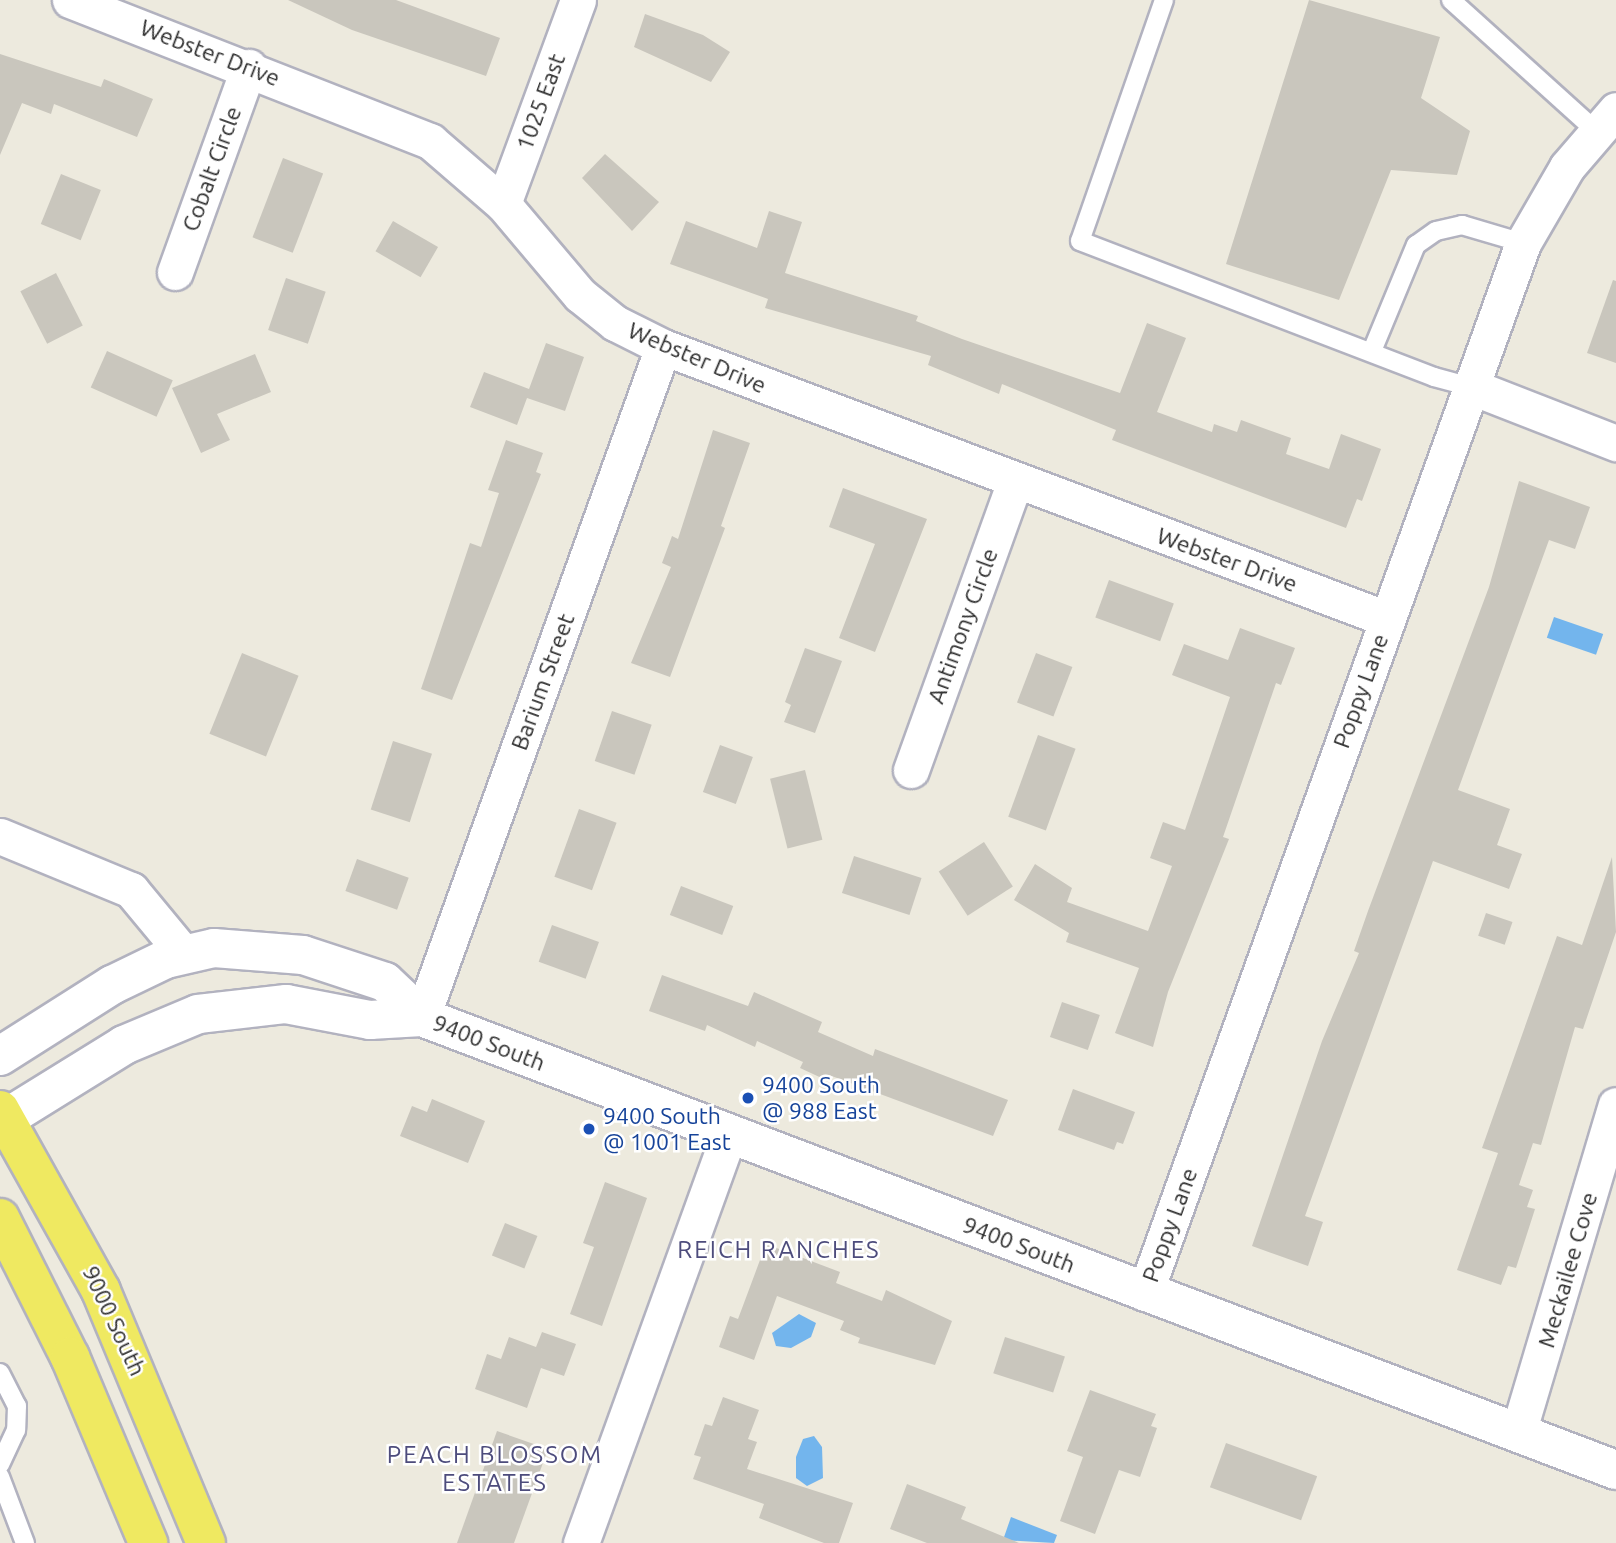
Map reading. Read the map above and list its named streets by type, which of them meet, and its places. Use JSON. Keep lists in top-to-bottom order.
{
  "streets": {
    "main road": ["9400 South", "9000 South"],
    "street": [
      "Webster Drive",
      "1025 East",
      "Cobalt Circle",
      "Antimony Circle",
      "Barium Street",
      "Poppy Lane",
      "Meckailee Cove"
    ]
  },
  "crossings": [
    ["Webster Drive", "1025 East"],
    ["Webster Drive", "Cobalt Circle"],
    ["Webster Drive", "Antimony Circle"],
    ["Webster Drive", "Barium Street"],
    ["Webster Drive", "Poppy Lane"],
    ["Barium Street", "9400 South"],
    ["Poppy Lane", "9400 South"],
    ["9400 South", "Meckailee Cove"],
    ["9400 South", "9000 South"]
  ],
  "districts": ["REICH RANCHES", "PEACH BLOSSOM ESTATES"],
  "places": ["9400 South @ 988 East", "9400 South @ 1001 East"]
}
